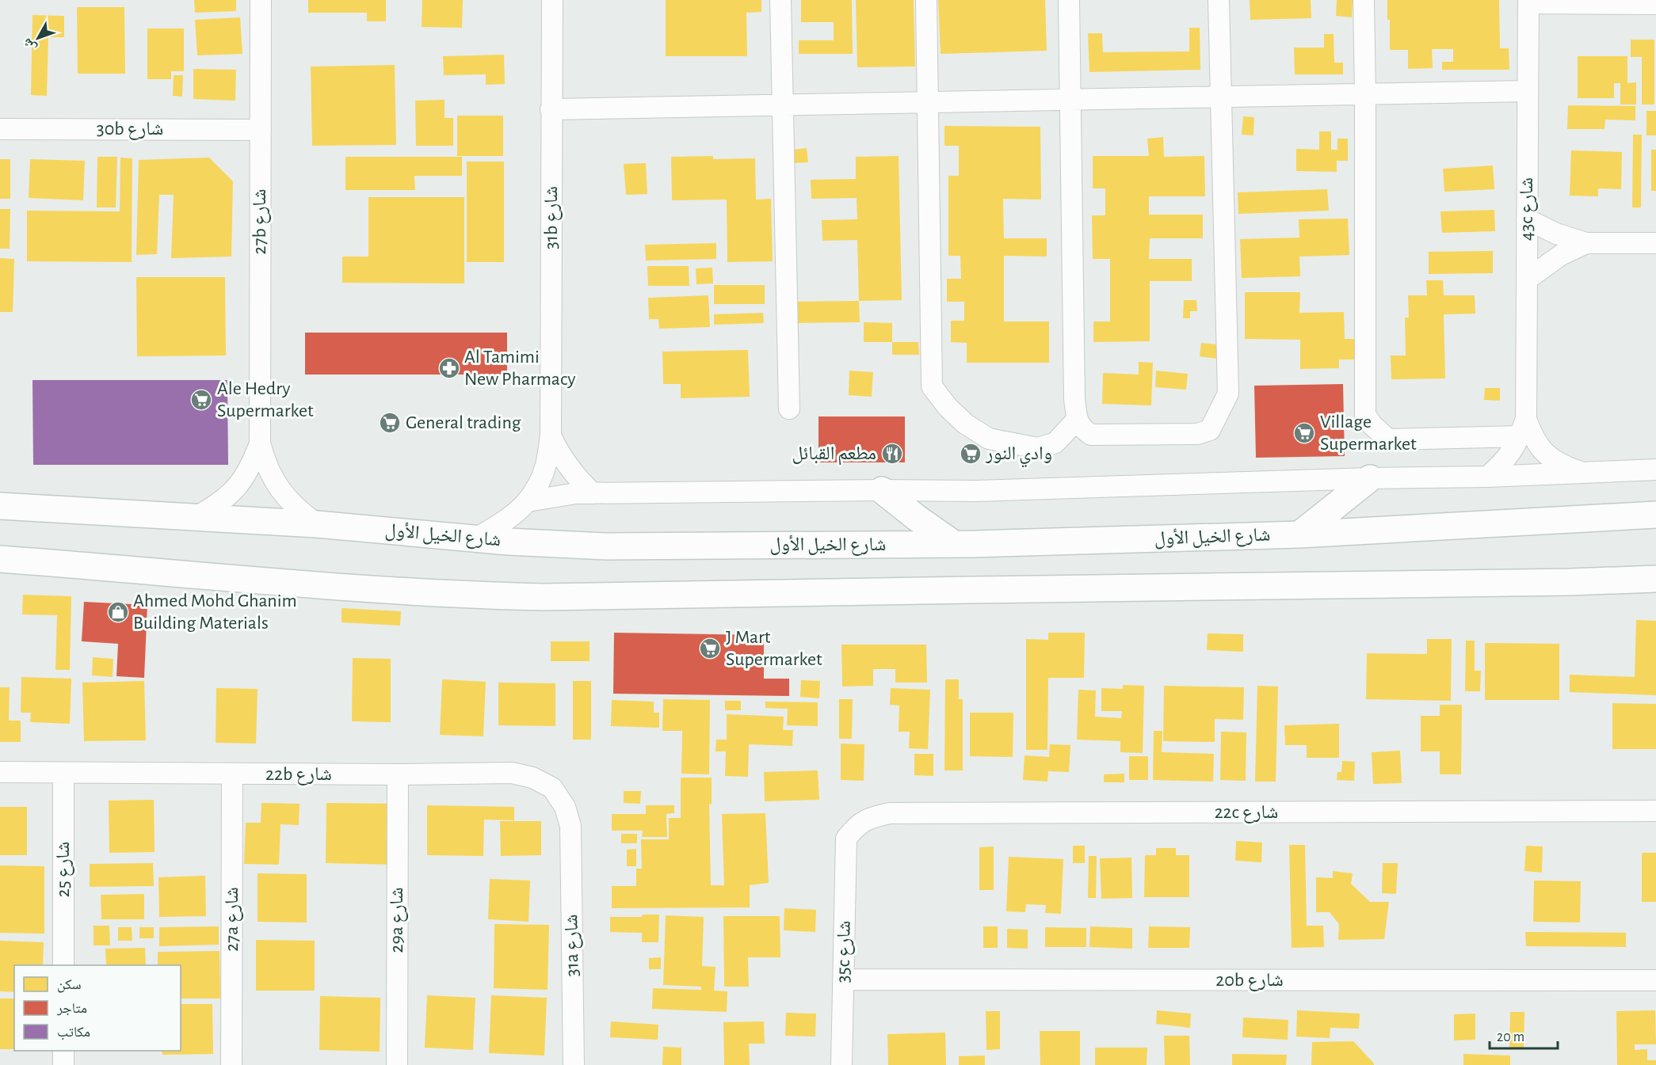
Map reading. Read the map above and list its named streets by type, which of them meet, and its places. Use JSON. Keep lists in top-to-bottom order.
{
  "streets": {
    "main road": ["شارع الخيل الأول"],
    "street": [
      "30b شارع",
      "43c شارع",
      "31b شارع",
      "27b شارع",
      "22b شارع",
      "22c شارع",
      "شارع 25",
      "27a شارع",
      "29a شارع",
      "31a شارع",
      "35c شارع",
      "20b شارع"
    ]
  },
  "crossings": [
    ["30b شارع", "27b شارع"],
    ["31b شارع", "شارع الخيل الأول"],
    ["27b شارع", "شارع الخيل الأول"],
    ["22b شارع", "شارع 25"],
    ["22b شارع", "27a شارع"],
    ["22b شارع", "29a شارع"],
    ["22b شارع", "31a شارع"],
    ["22c شارع", "35c شارع"],
    ["35c شارع", "20b شارع"]
  ],
  "places": {
    "pharmacy": ["Al Tamimi New Pharmacy"],
    "supermarket": [
      "Ale Hedry Supermarket",
      "General trading",
      "Village Supermarket",
      "وادي النور",
      "J Mart Supermarket"
    ],
    "restaurant": ["مطعم القبائل"],
    "shop": ["Ahmed Mohd Ghanim Building Materials"]
  },
  "legend": ["سكن", "متاجر", "مكاتب"],
  "scale_bar": "20 m",
  "north": "bottom left"
}
